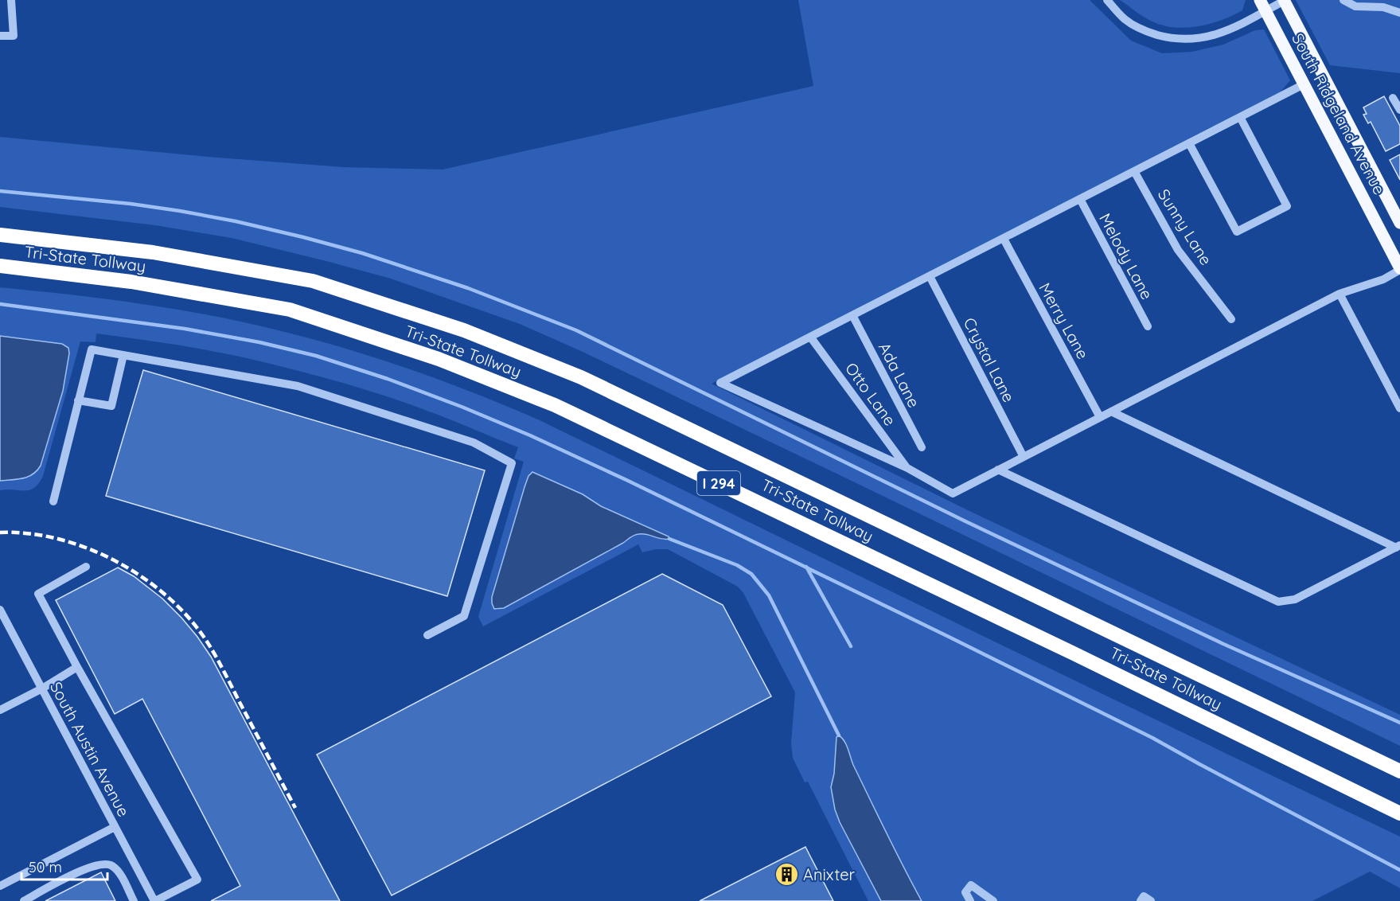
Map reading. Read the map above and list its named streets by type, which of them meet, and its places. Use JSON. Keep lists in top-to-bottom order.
{
  "streets": {
    "highway": ["Tri-State Tollway", "I 294"],
    "main road": ["South Ridgeland Avenue"],
    "street": [
      "Sunny Lane",
      "Melody Lane",
      "Merry Lane",
      "Crystal Lane",
      "Ada Lane",
      "Otto Lane",
      "South Austin Avenue"
    ]
  },
  "places": {
    "building": ["Anixter"]
  },
  "scale_bar": "50 m"
}
